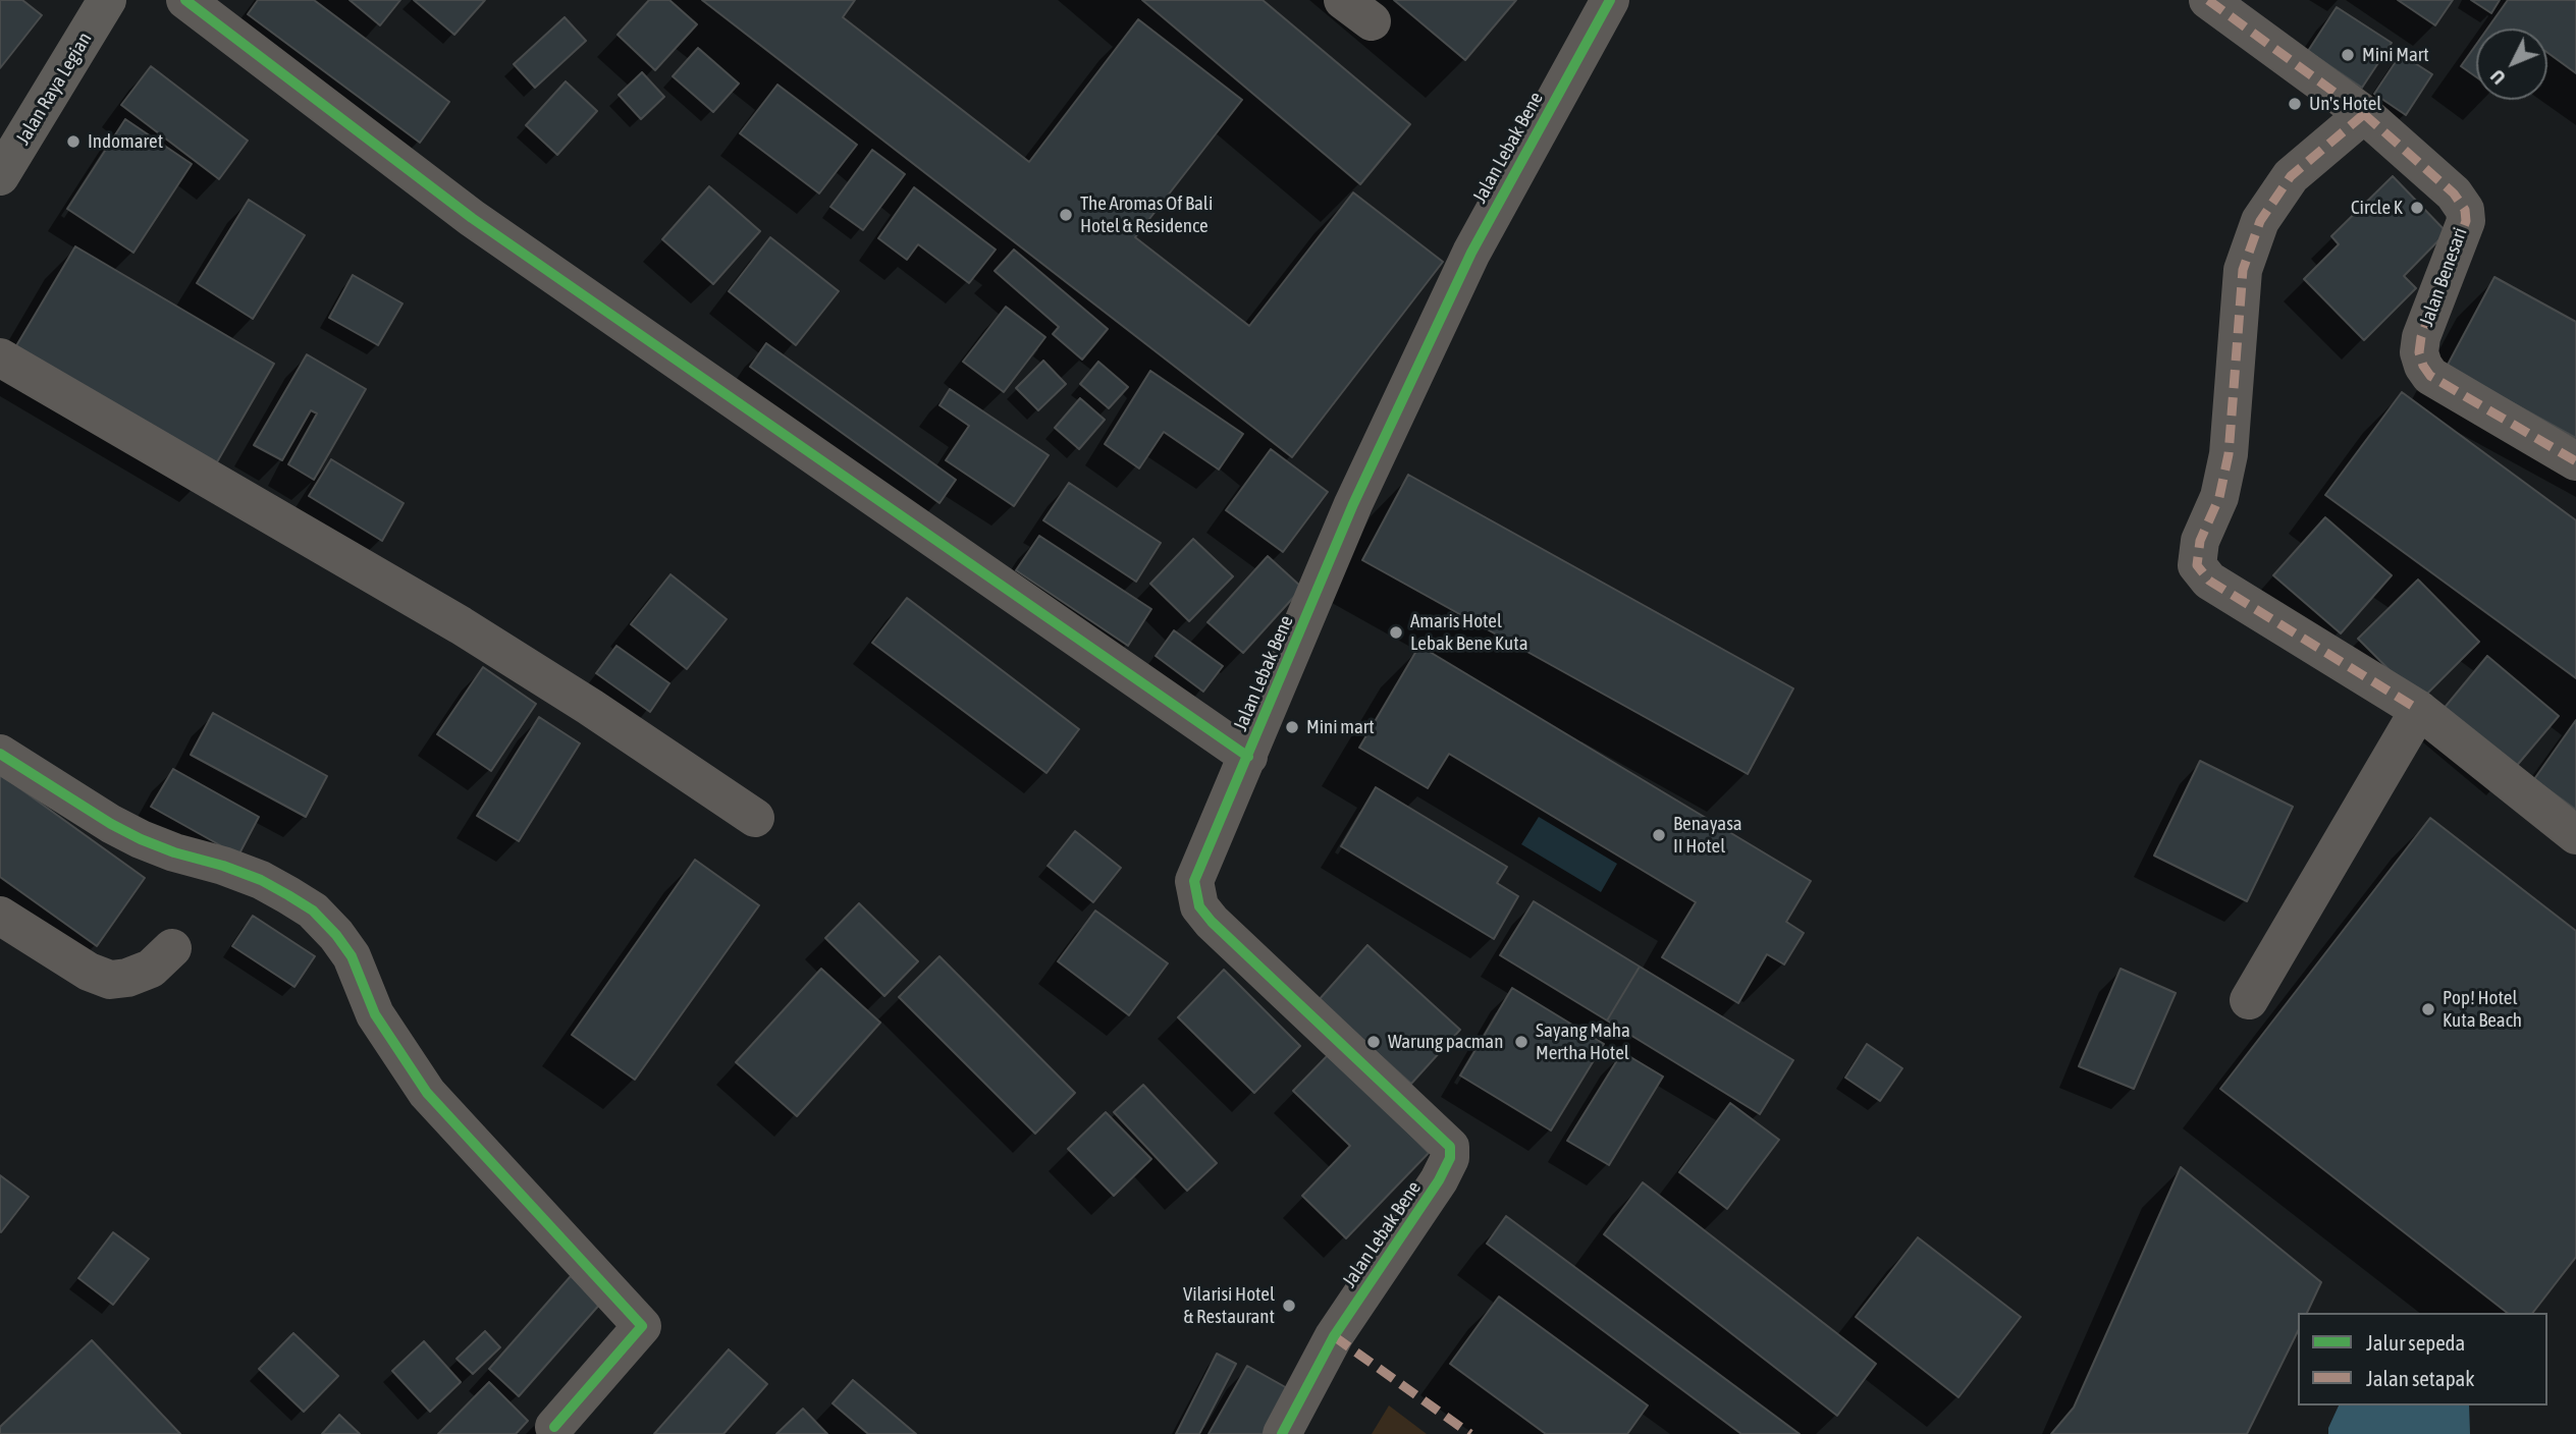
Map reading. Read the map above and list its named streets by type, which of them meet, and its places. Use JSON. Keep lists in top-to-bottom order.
{
  "streets": {
    "main road": ["Jalan Raya Legian"],
    "street": ["Jalan Lebak Bene", "Jalan Benesari"]
  },
  "places": [
    "Mini Mart",
    "Un's Hotel",
    "Indomaret",
    "Circle K",
    "The Aromas Of Bali Hotel & Residence",
    "Amaris Hotel Lebak Bene Kuta",
    "Mini mart",
    "Benayasa II Hotel",
    "Pop! Hotel Kuta Beach",
    "Warung pacman",
    "Sayang Maha Mertha Hotel",
    "Vilarisi Hotel & Restaurant"
  ],
  "legend": ["Jalur sepeda", "Jalan setapak"],
  "north": "bottom left"
}
